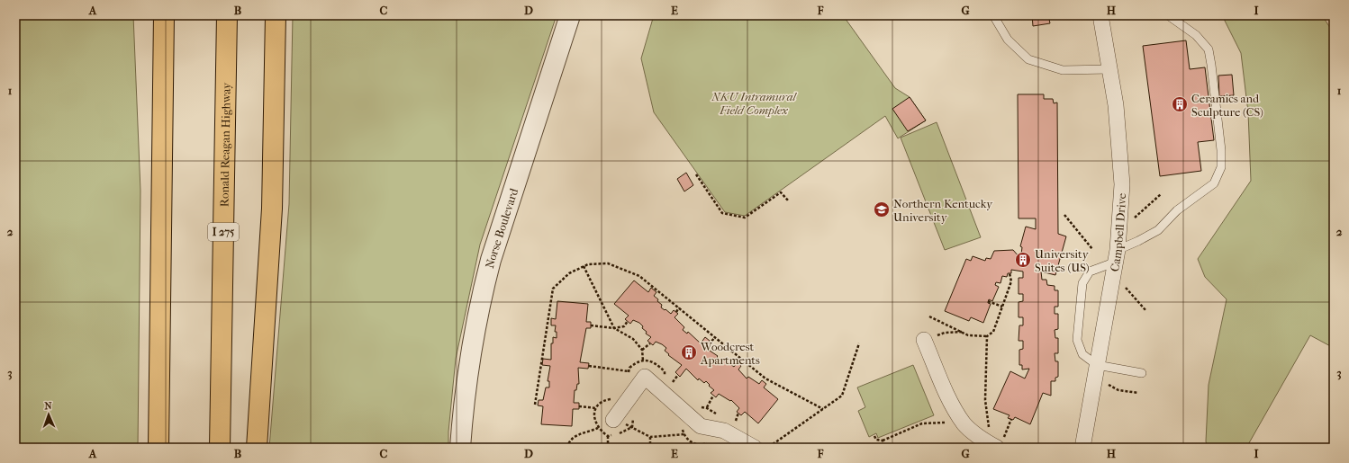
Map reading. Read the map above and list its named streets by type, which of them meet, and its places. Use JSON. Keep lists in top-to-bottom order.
{
  "streets": {
    "highway": ["Ronald Reagan Highway", "I 275"],
    "street": ["Norse Boulevard", "Campbell Drive"]
  },
  "parks": ["NKU Intramural Field Complex"],
  "places": {
    "building": ["Ceramics and Sculpture (CS)", "University Suites (US)", "Woodcrest Apartments"],
    "school or university": ["Northern Kentucky University"]
  },
  "north": "top",
  "grid": {
    "columns": [
      "A",
      "B",
      "C",
      "D",
      "E",
      "F",
      "G",
      "H",
      "I"
    ],
    "rows": ["1", "2", "3"]
  }
}
